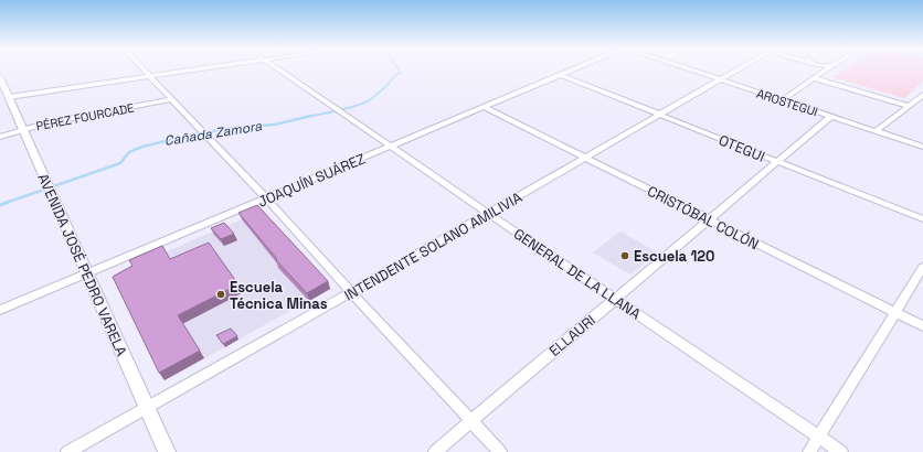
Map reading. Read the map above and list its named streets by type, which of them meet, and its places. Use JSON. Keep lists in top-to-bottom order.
{
  "streets": {
    "street": [
      "AROSTEGUI",
      "PÉREZ FOURCADE",
      "OTEGUI",
      "JOAQUÍN SUÁREZ",
      "CRISTÓBAL COLÓN",
      "INTENDENTE SOLANO AMILIVIA",
      "AVENIDA JOSÉ PEDRO VARELA",
      "GENERAL DE LA LLANA",
      "ELLAURI"
    ]
  },
  "crossings": [
    ["AROSTEGUI", "INTENDENTE SOLANO AMILIVIA"],
    ["AROSTEGUI", "ELLAURI"],
    ["PÉREZ FOURCADE", "AVENIDA JOSÉ PEDRO VARELA"],
    ["OTEGUI", "JOAQUÍN SUÁREZ"],
    ["OTEGUI", "INTENDENTE SOLANO AMILIVIA"],
    ["OTEGUI", "ELLAURI"],
    ["JOAQUÍN SUÁREZ", "CRISTÓBAL COLÓN"],
    ["JOAQUÍN SUÁREZ", "AVENIDA JOSÉ PEDRO VARELA"],
    ["JOAQUÍN SUÁREZ", "GENERAL DE LA LLANA"],
    ["CRISTÓBAL COLÓN", "INTENDENTE SOLANO AMILIVIA"],
    ["CRISTÓBAL COLÓN", "ELLAURI"],
    ["INTENDENTE SOLANO AMILIVIA", "AVENIDA JOSÉ PEDRO VARELA"],
    ["INTENDENTE SOLANO AMILIVIA", "GENERAL DE LA LLANA"],
    ["GENERAL DE LA LLANA", "ELLAURI"]
  ],
  "water": ["Cañada Zamora"],
  "places": ["Escuela 120", "Escuela Técnica Minas"]
}
